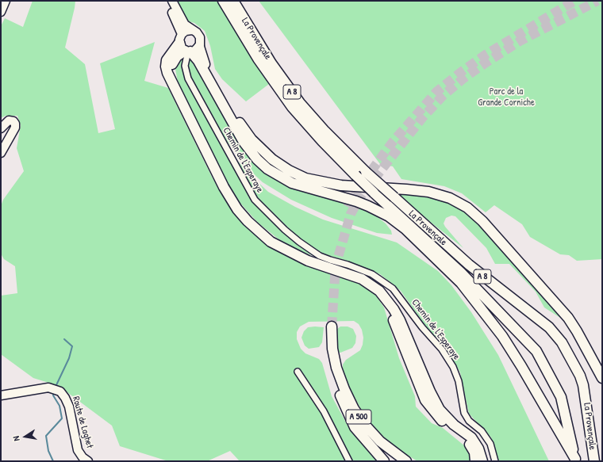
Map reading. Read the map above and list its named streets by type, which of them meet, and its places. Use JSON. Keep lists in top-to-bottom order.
{
  "streets": {
    "highway": ["La Provençale", "A 8", "A 500"],
    "main road": ["Route de Laghet"],
    "street": ["Chemin de l'Esperaye"]
  },
  "parks": ["Parc de la Grande Corniche"],
  "north": "left"
}
